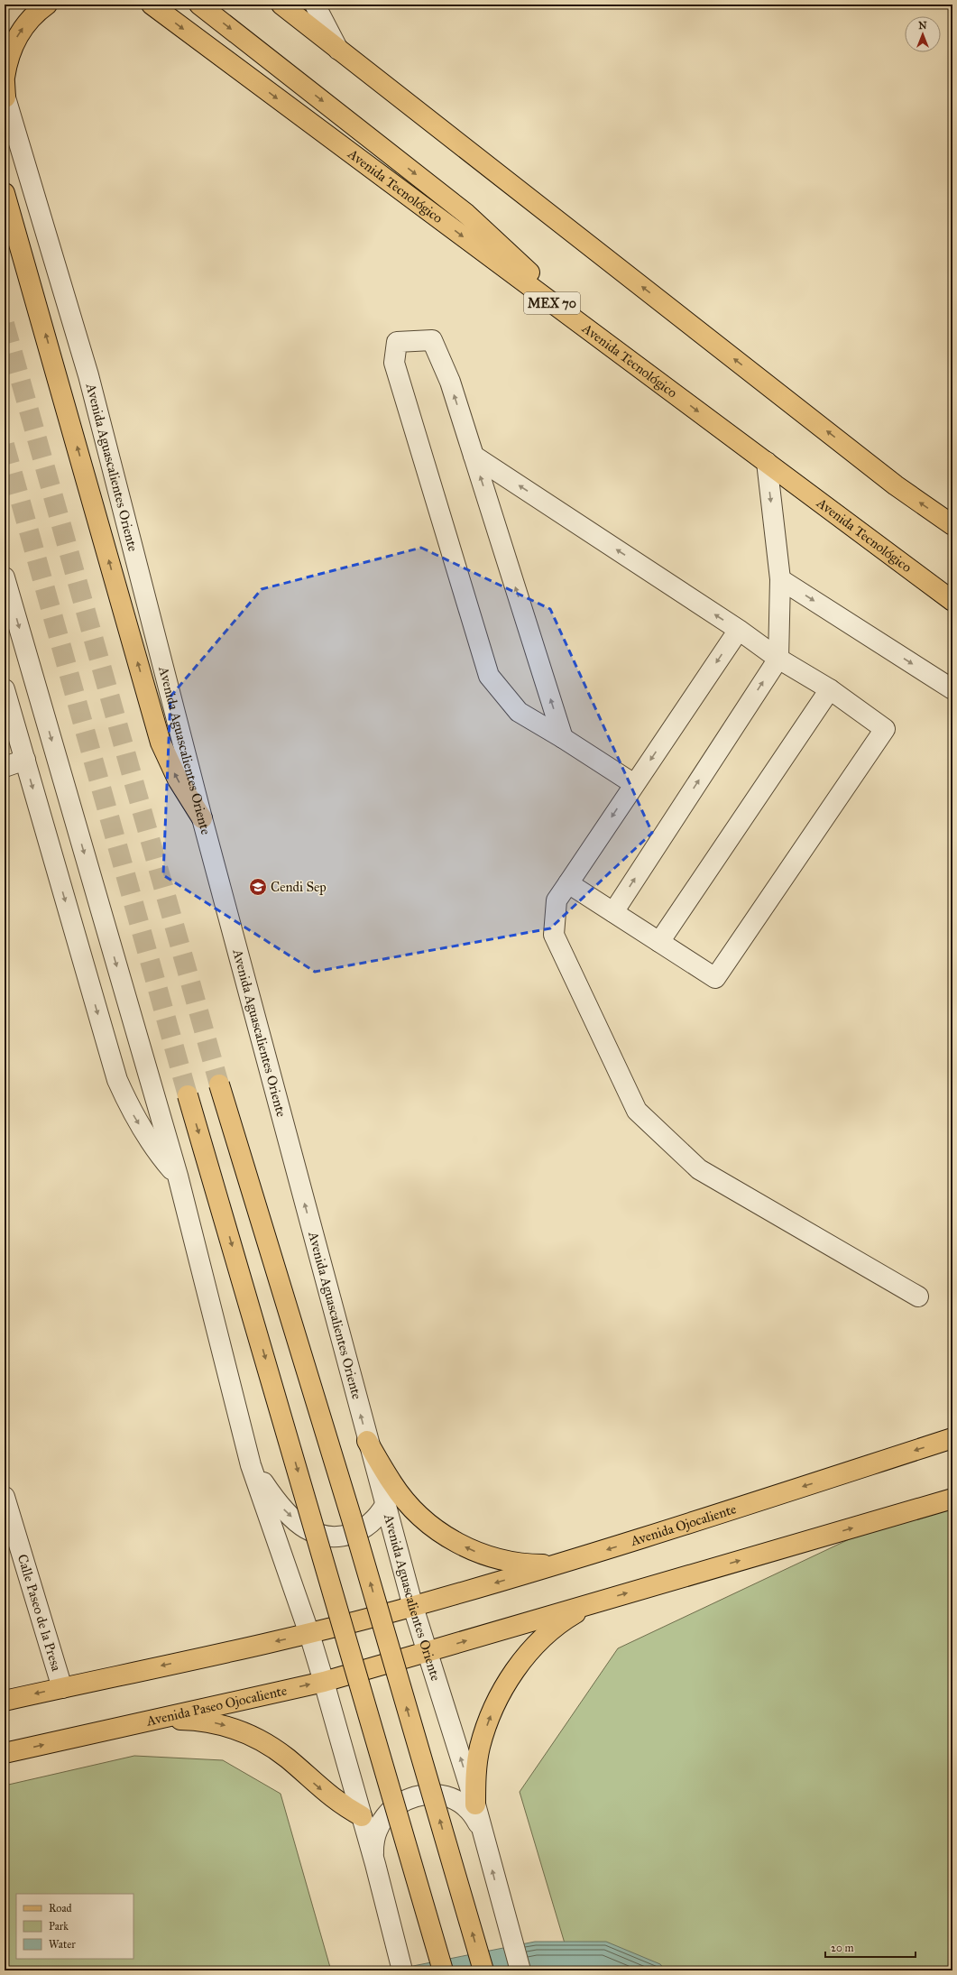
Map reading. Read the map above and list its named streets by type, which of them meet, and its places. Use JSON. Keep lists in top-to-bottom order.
{
  "streets": {
    "main road": [
      "Avenida Tecnológico",
      "MEX 70",
      "Avenida Ojocaliente",
      "Avenida Paseo Ojocaliente"
    ],
    "street": ["Avenida Aguascalientes Oriente", "Calle Paseo de la Presa"]
  },
  "crossings": [
    ["Avenida Aguascalientes Oriente", "Avenida Ojocaliente"],
    ["Avenida Aguascalientes Oriente", "Avenida Paseo Ojocaliente"]
  ],
  "places": {
    "school or university": ["Cendi Sep"]
  },
  "legend": ["Road", "Park", "Water"],
  "scale_bar": "20 m",
  "north": "top"
}
